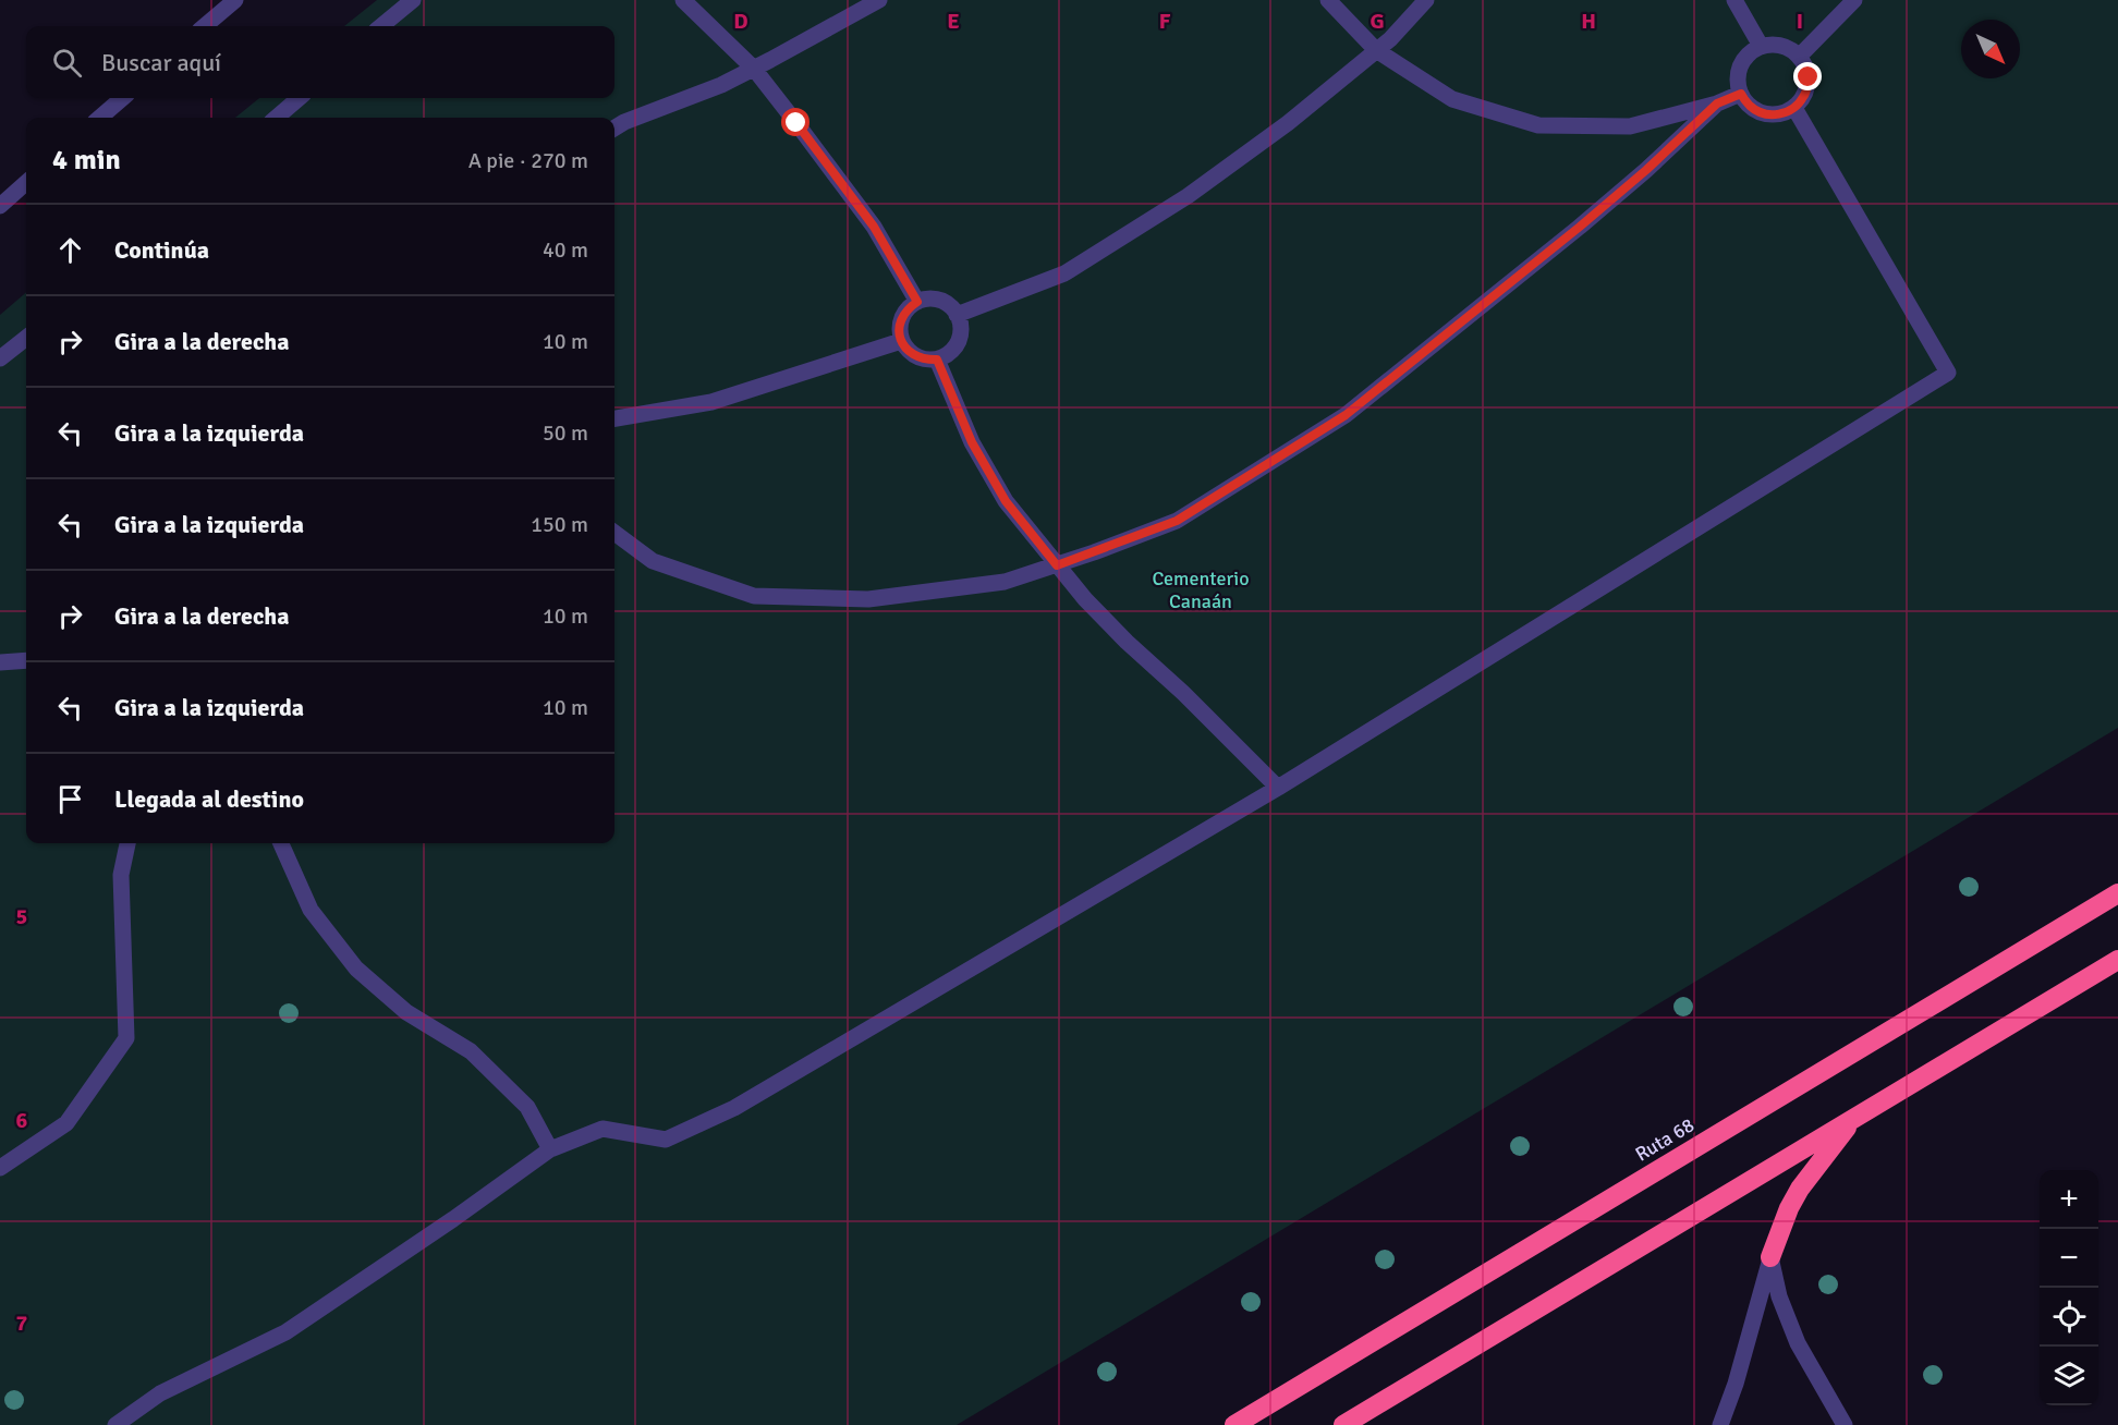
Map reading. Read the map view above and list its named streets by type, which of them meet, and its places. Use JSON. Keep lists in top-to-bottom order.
{
  "streets": {
    "highway": ["Ruta 68"]
  },
  "parks": ["Cementerio Canaán"],
  "north": "bottom right",
  "page": {
    "search": "Buscar aquí",
    "heading": ["4 min", "A pie · 270 m"],
    "list": [
      ["Continúa", "40 m"],
      ["Gira a la derecha", "10 m"],
      ["Gira a la izquierda", "50 m"],
      ["Gira a la izquierda", "150 m"],
      ["Gira a la derecha", "10 m"],
      ["Gira a la izquierda", "10 m"],
      "Llegada al destino"
    ],
    "map_buttons": ["+", "−"]
  },
  "grid": {
    "columns": [
      "D",
      "E",
      "F",
      "G",
      "H",
      "I"
    ],
    "rows": ["5", "6", "7"]
  }
}
